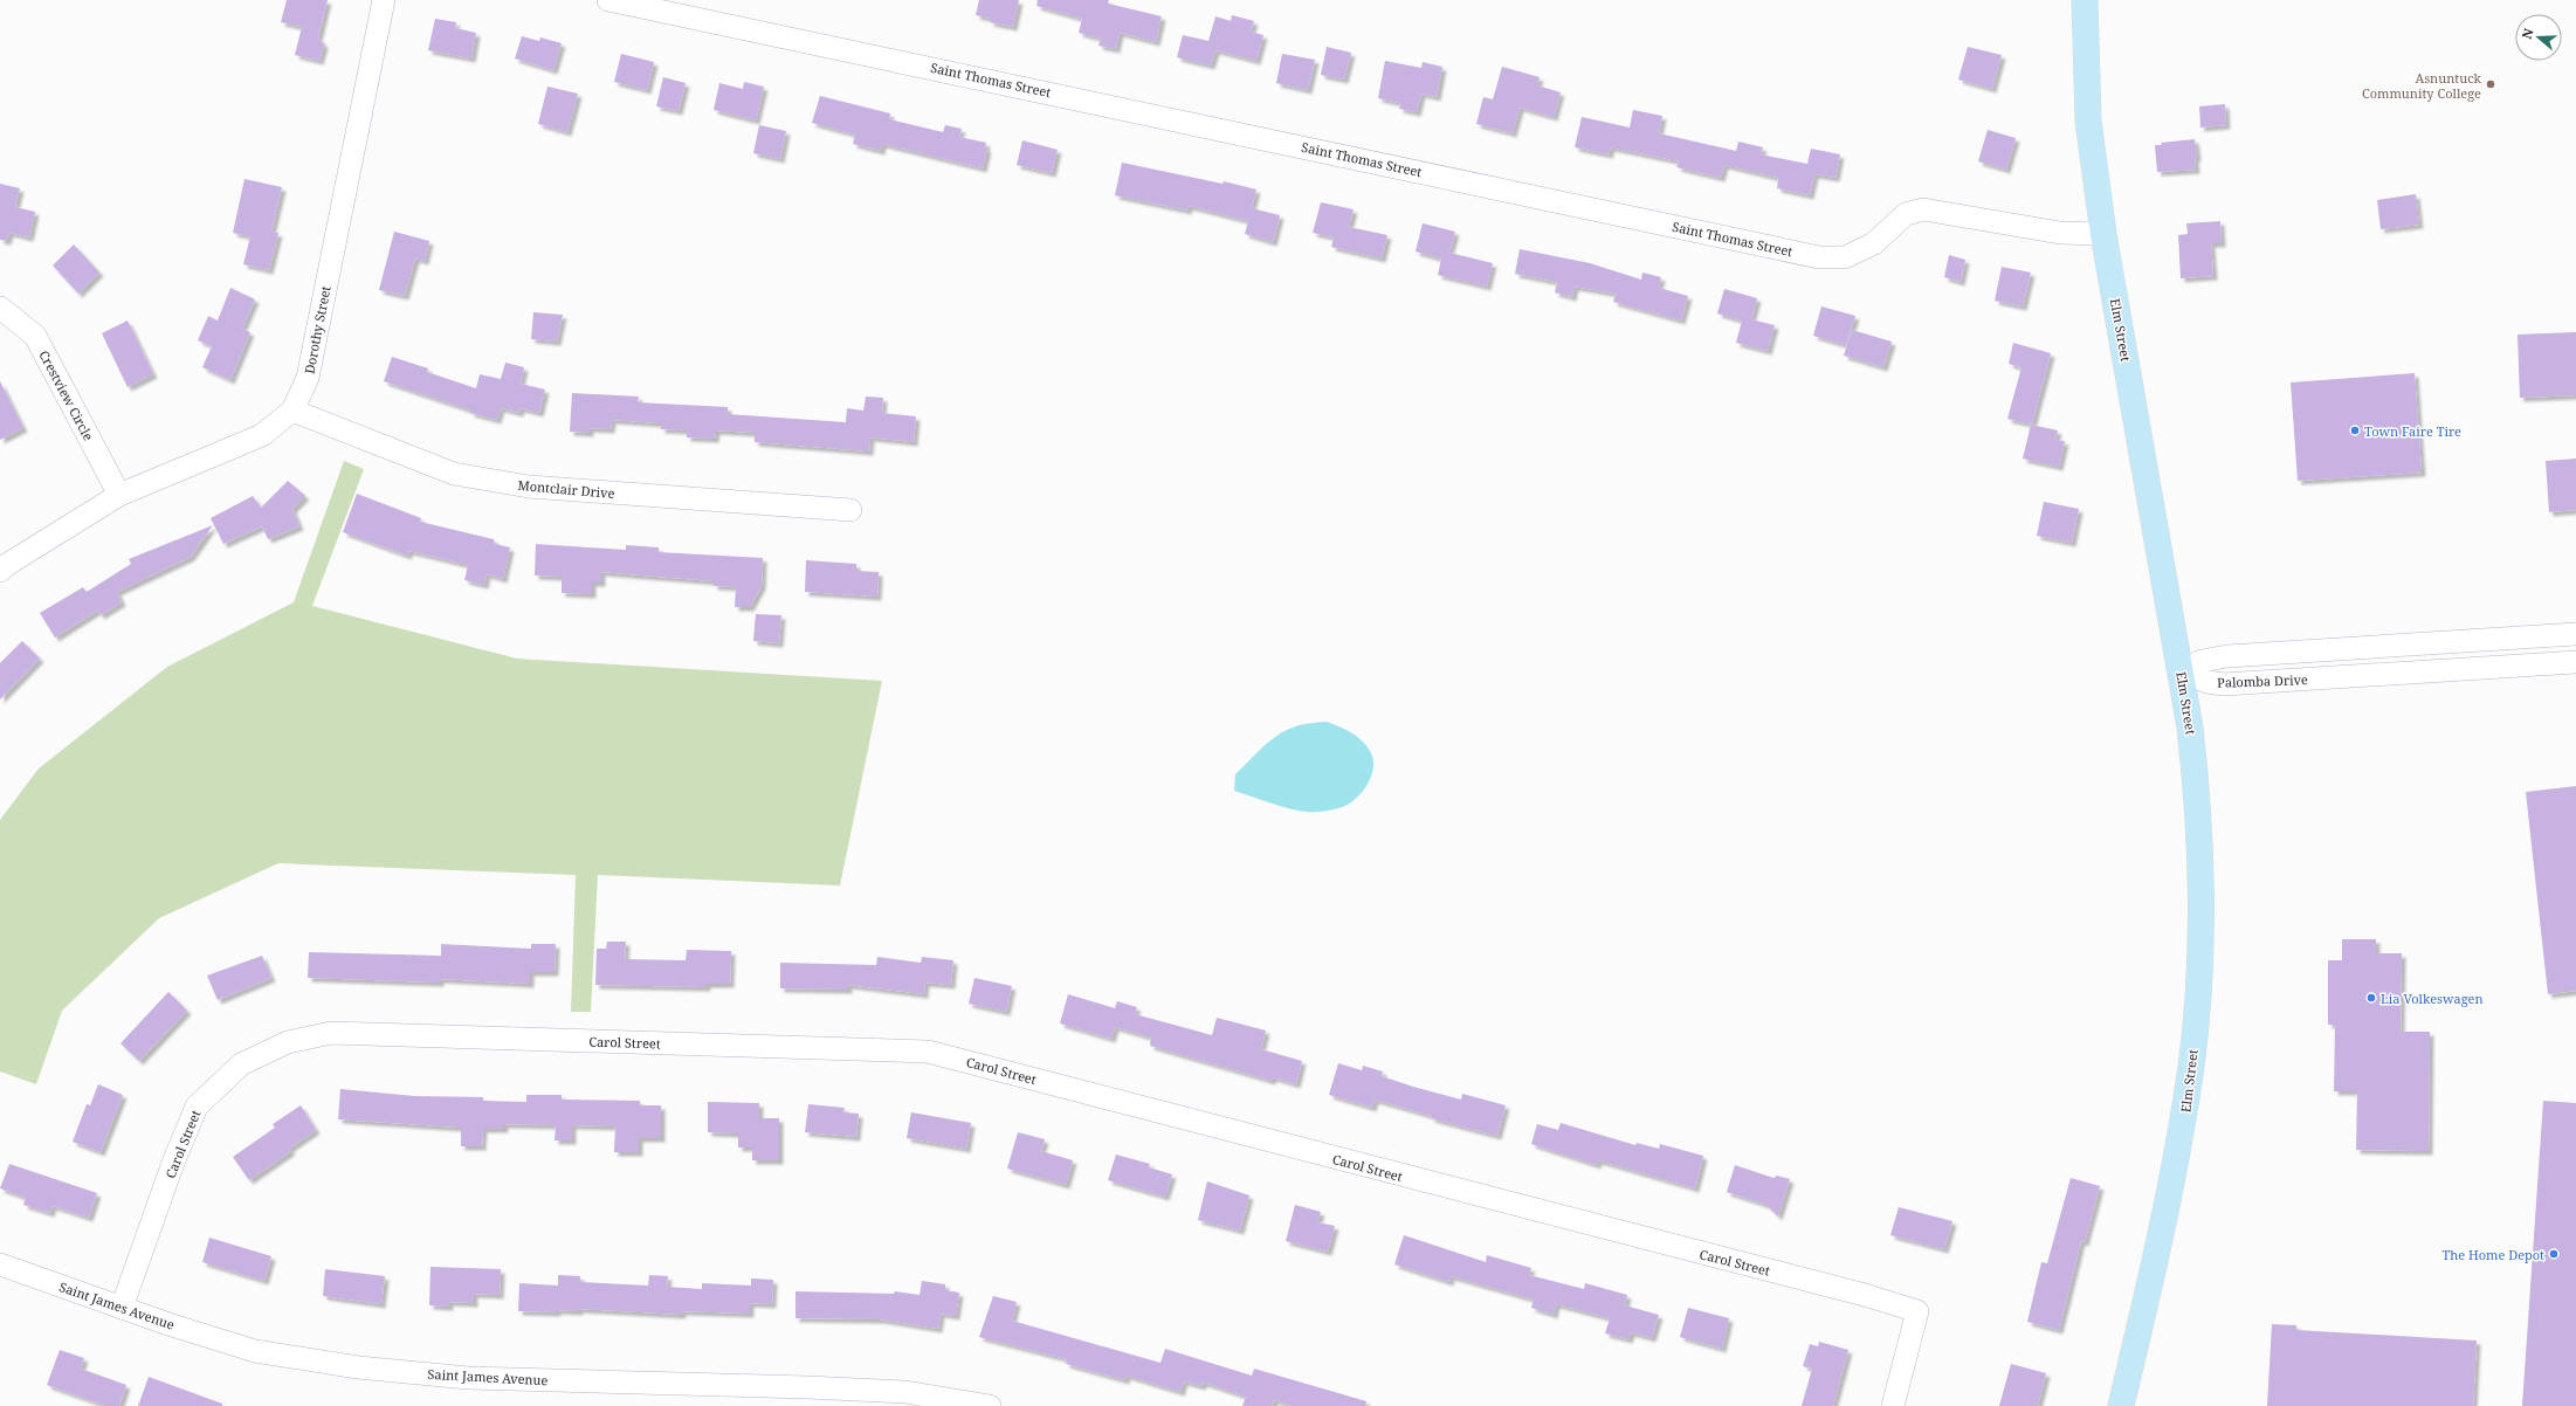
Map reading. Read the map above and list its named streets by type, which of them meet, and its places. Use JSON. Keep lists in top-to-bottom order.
{
  "streets": {
    "main road": ["Elm Street"],
    "street": [
      "Saint Thomas Street",
      "Dorothy Street",
      "Crestview Circle",
      "Montclair Drive",
      "Palomba Drive",
      "Carol Street",
      "Saint James Avenue"
    ]
  },
  "crossings": [
    ["Saint Thomas Street", "Elm Street"],
    ["Dorothy Street", "Crestview Circle"],
    ["Dorothy Street", "Montclair Drive"],
    ["Elm Street", "Palomba Drive"],
    ["Carol Street", "Saint James Avenue"]
  ],
  "places": [
    "Asnuntuck Community College",
    "Town Faire Tire",
    "Lia Volkeswagen",
    "The Home Depot"
  ],
  "north": "left"
}
